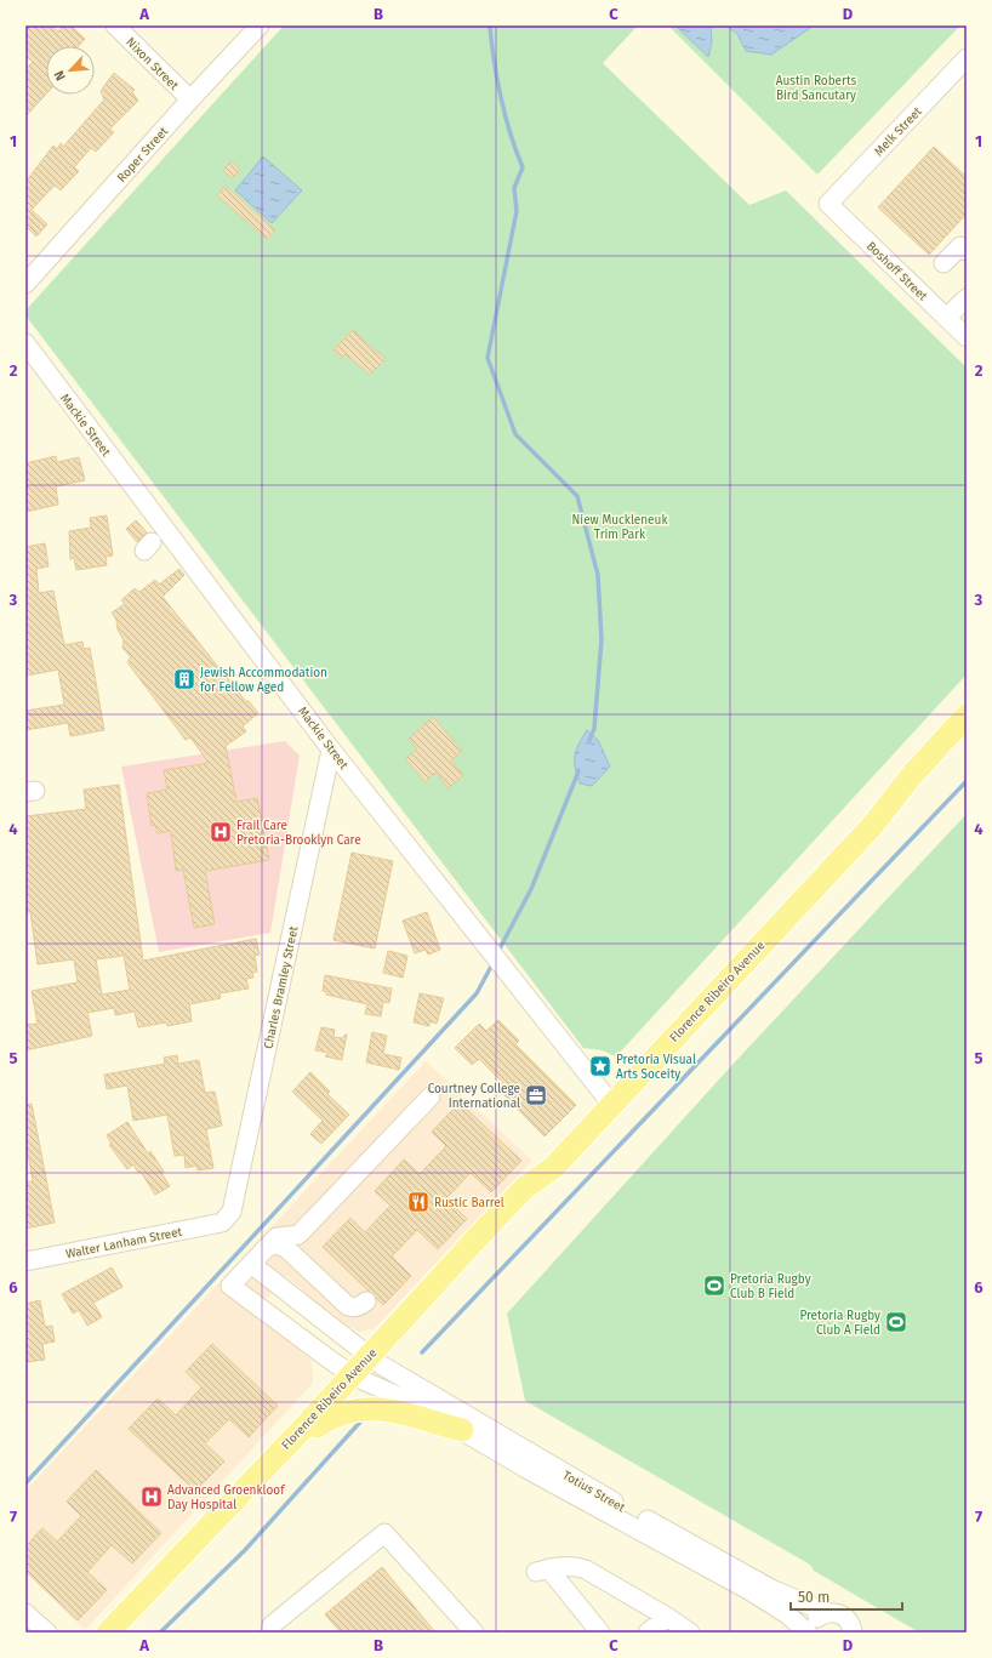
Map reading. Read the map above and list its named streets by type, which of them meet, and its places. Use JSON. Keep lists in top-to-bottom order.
{
  "streets": {
    "main road": ["Florence Ribeiro Avenue"],
    "street": [
      "Nixon Street",
      "Melk Street",
      "Roper Street",
      "Boshoff Street",
      "Mackie Street",
      "Charles Bramley Street",
      "Walter Lanham Street",
      "Totius Street"
    ]
  },
  "crossings": [
    ["Nixon Street", "Roper Street"],
    ["Melk Street", "Boshoff Street"],
    ["Mackie Street", "Charles Bramley Street"],
    ["Mackie Street", "Florence Ribeiro Avenue"],
    ["Charles Bramley Street", "Walter Lanham Street"],
    ["Florence Ribeiro Avenue", "Totius Street"]
  ],
  "parks": ["Austin Roberts Bird Sancutary", "Niew Muckleneuk Trim Park"],
  "places": {
    "building": ["Jewish Accommodation for Fellow Aged"],
    "hospital": ["Frail Care Pretoria-Brooklyn Care", "Advanced Groenkloof Day Hospital"],
    "place": ["Pretoria Visual Arts Soceity"],
    "office": ["Courtney College International"],
    "restaurant": ["Rustic Barrel"],
    "sports": ["Pretoria Rugby Club B Field", "Pretoria Rugby Club A Field"]
  },
  "scale_bar": "50 m",
  "north": "bottom left",
  "grid": {
    "columns": [
      "A",
      "B",
      "C",
      "D"
    ],
    "rows": [
      "1",
      "2",
      "3",
      "4",
      "5",
      "6",
      "7"
    ]
  }
}
